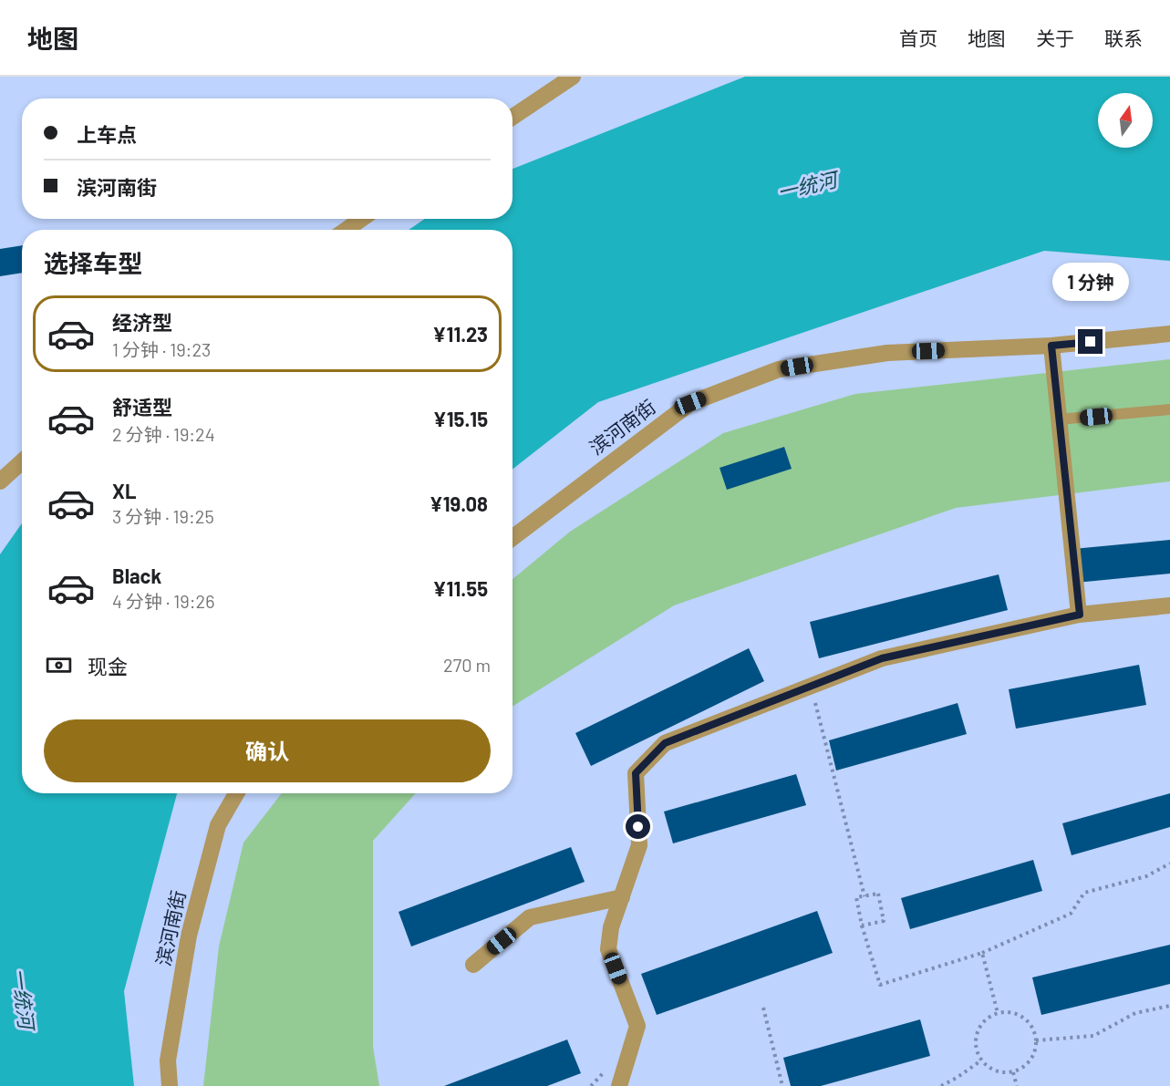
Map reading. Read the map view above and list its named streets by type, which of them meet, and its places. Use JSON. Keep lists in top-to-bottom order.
{
  "streets": {
    "street": ["滨河南街"]
  },
  "water": ["一统河"],
  "north": "top",
  "page": {
    "header": "地图",
    "nav": [
      "首页",
      "地图",
      "关于",
      "联系"
    ],
    "banner": ["上车点", "滨河南街"],
    "heading": "选择车型",
    "bubble": "1 分钟",
    "list": [
      {
        "name": "经济型",
        "note": "1 分钟 · 19:23",
        "value": "¥11.23"
      },
      {
        "name": "舒适型",
        "note": "2 分钟 · 19:24",
        "value": "¥15.15"
      },
      {
        "name": "XL",
        "note": "3 分钟 · 19:25",
        "value": "¥19.08"
      },
      {
        "name": "Black",
        "note": "4 分钟 · 19:26",
        "value": "¥11.55"
      }
    ],
    "pay": ["现金", "270 m"],
    "buttons": "确认"
  }
}
